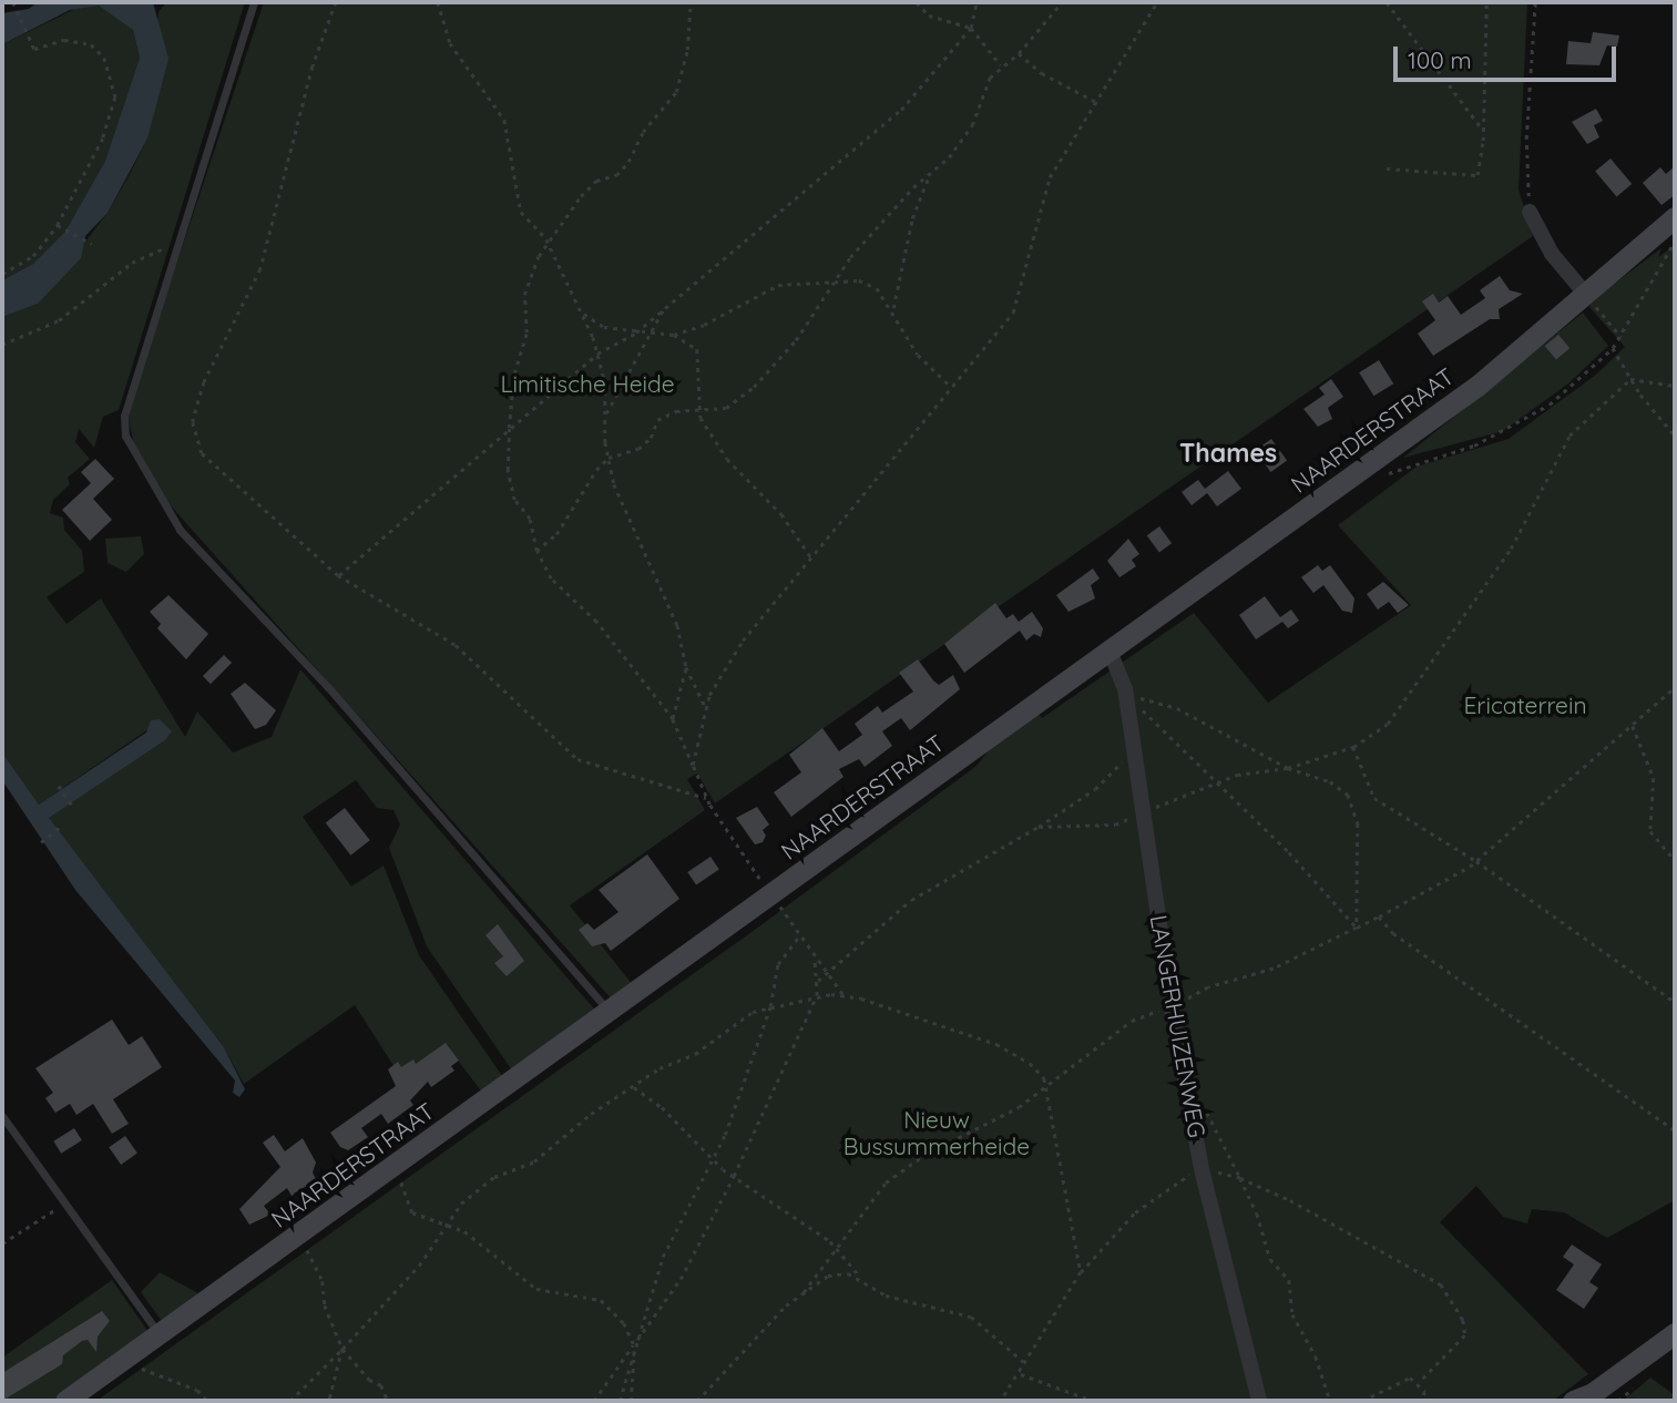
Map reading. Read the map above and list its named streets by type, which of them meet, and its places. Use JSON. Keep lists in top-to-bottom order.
{
  "streets": {
    "street": ["NAARDERSTRAAT", "LANGERHUIZENWEG"]
  },
  "crossings": [
    ["NAARDERSTRAAT", "LANGERHUIZENWEG"]
  ],
  "districts": ["Thames"],
  "parks": ["Limitische Heide", "Ericaterrein", "Nieuw Bussummerheide"],
  "scale_bar": "100 m"
}
